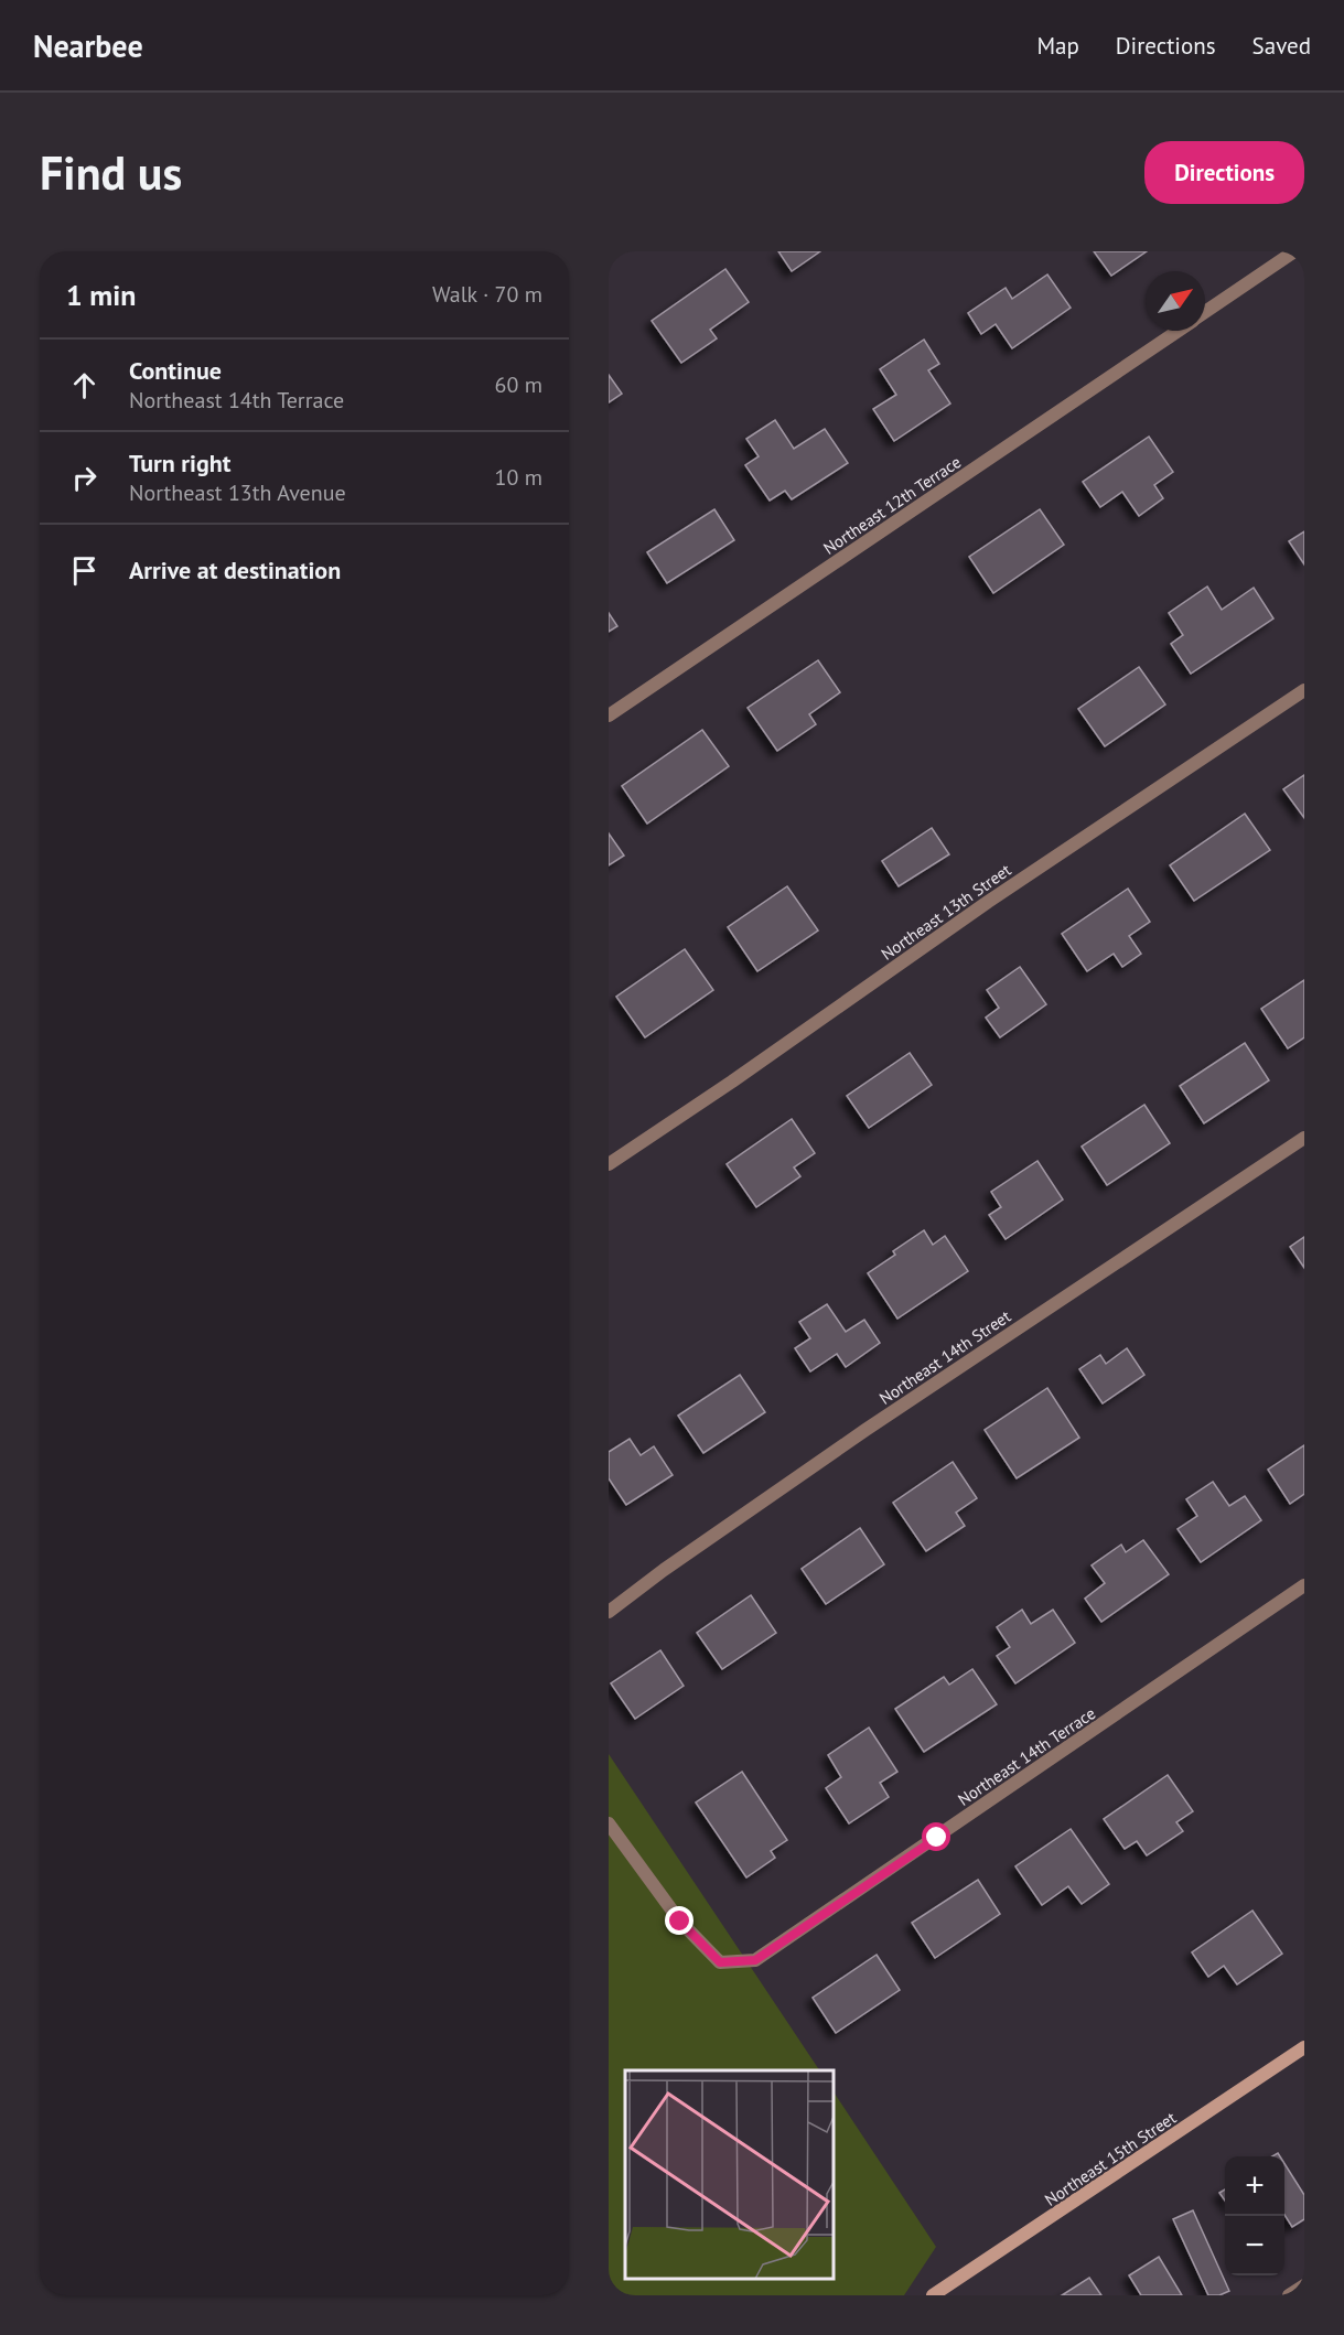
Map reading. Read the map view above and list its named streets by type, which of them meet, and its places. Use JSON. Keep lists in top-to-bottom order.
{
  "streets": {
    "street": [
      "Northeast 12th Terrace",
      "Northeast 13th Street",
      "Northeast 14th Street",
      "Northeast 14th Terrace",
      "Northeast 15th Street"
    ]
  },
  "north": "top right",
  "page": {
    "header": "Nearbee",
    "nav": ["Map", "Directions", "Saved"],
    "buttons": "Directions",
    "title": "Find us",
    "heading": ["1 min", "Walk · 70 m"],
    "list": [
      ["Continue", "Northeast 14th Terrace", "60 m"],
      ["Turn right", "Northeast 13th Avenue", "10 m"],
      "Arrive at destination"
    ],
    "map_buttons": ["+", "−"]
  }
}
